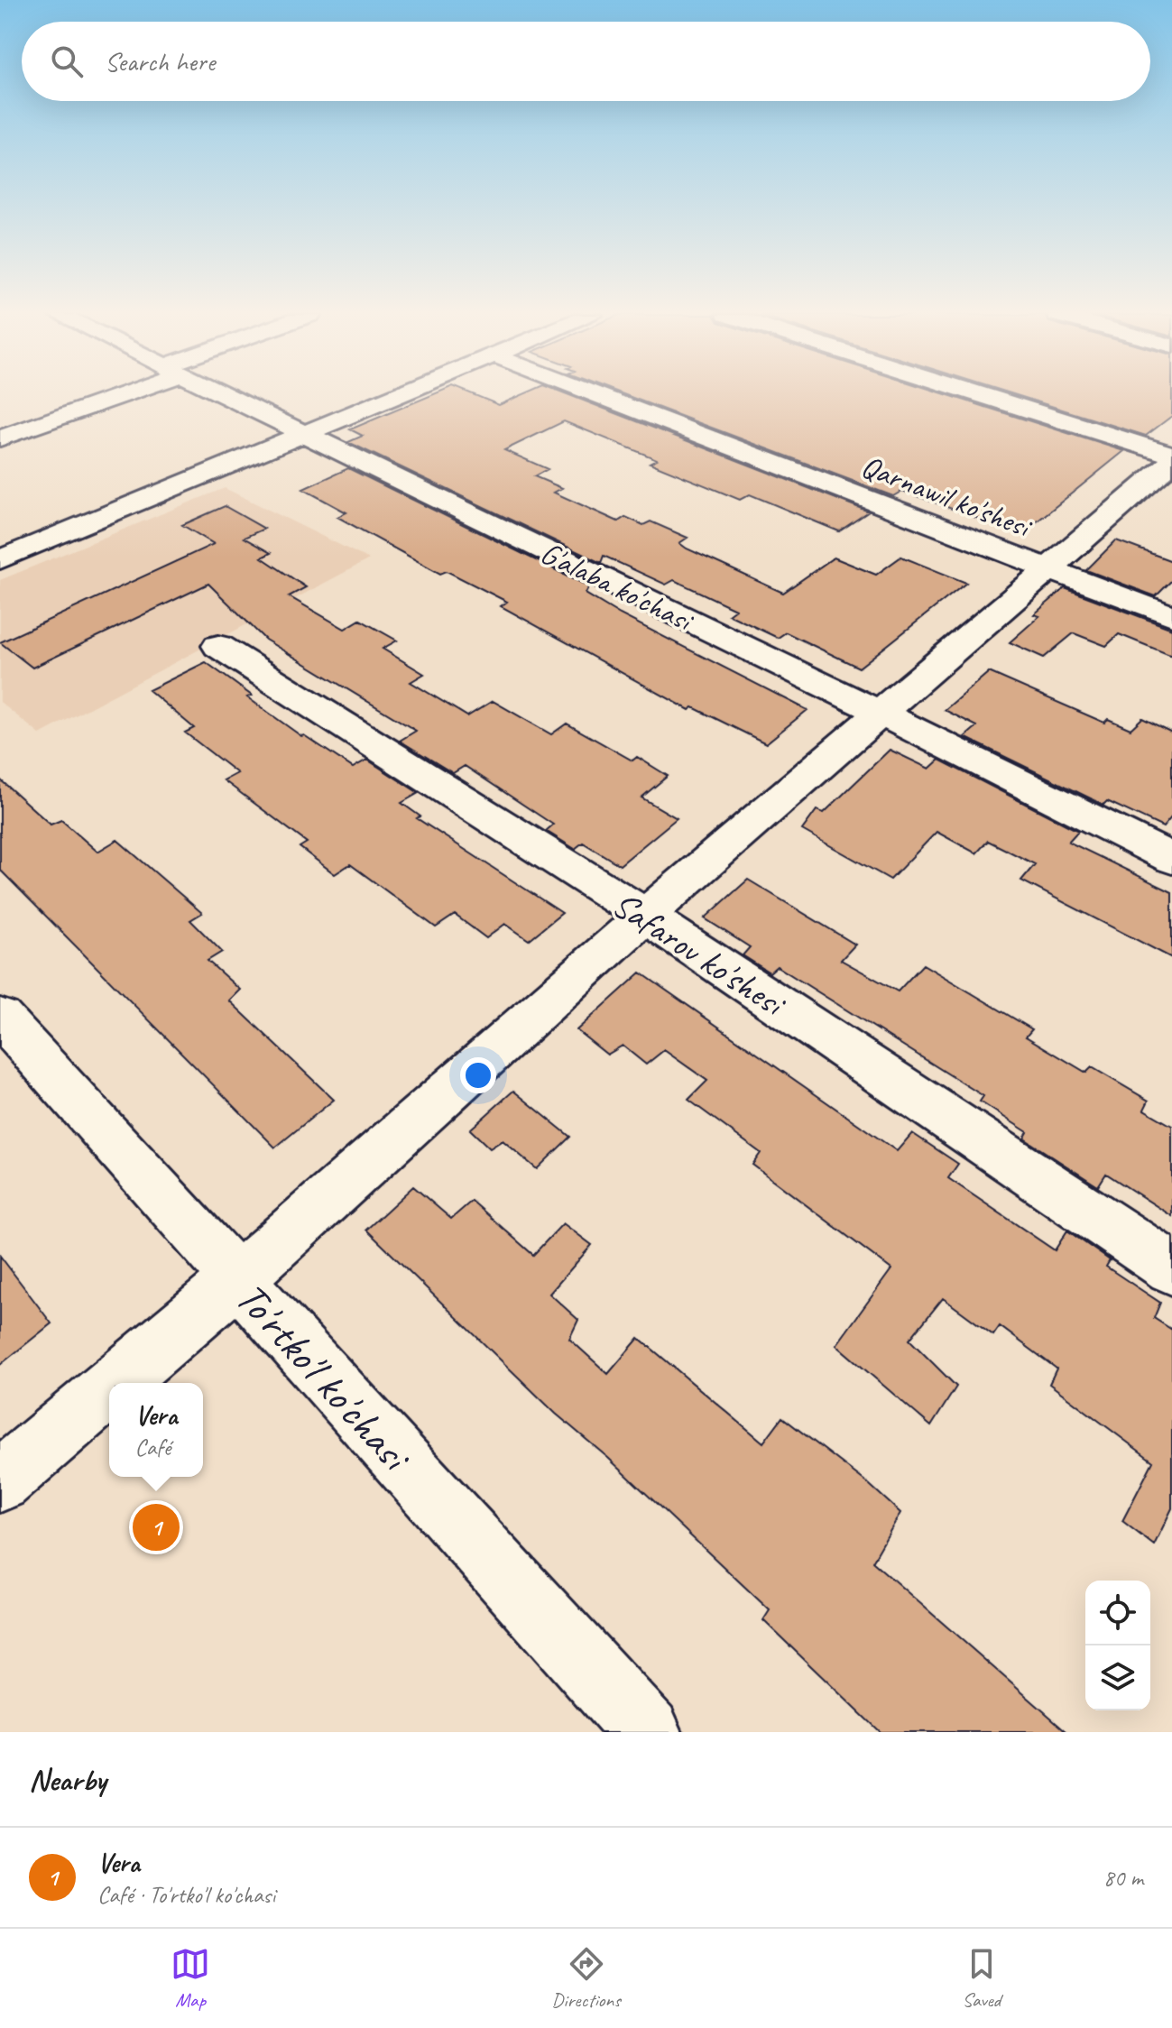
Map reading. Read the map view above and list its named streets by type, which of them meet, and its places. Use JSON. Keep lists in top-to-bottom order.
{
  "streets": {
    "street": [
      "Qarnawil ko'shesi",
      "G'alaba ko'chasi",
      "Safarov ko'shesi",
      "To'rtko'l ko'chasi"
    ]
  },
  "page": {
    "search": "Search here",
    "popup": ["Vera", "Café"],
    "pins": "1",
    "heading": "Nearby",
    "list": [
      {
        "mark": "1",
        "name": "Vera",
        "note": "Café · To'rtko'l ko'chasi",
        "value": "80 m"
      }
    ],
    "nav": ["Map", "Directions", "Saved"]
  }
}
